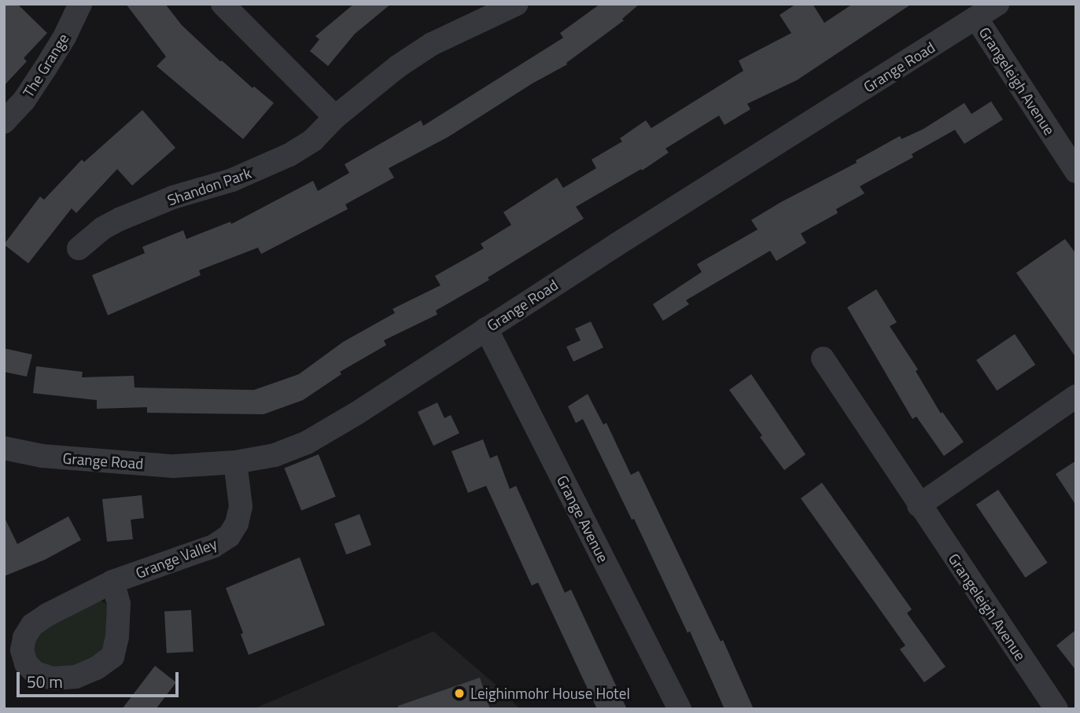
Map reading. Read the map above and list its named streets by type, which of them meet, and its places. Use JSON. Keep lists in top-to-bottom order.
{
  "streets": {
    "street": [
      "The Grange",
      "Grange Road",
      "Grangeleigh Avenue",
      "Shandon Park",
      "Grange Avenue",
      "Grange Valley"
    ]
  },
  "crossings": [
    ["Grange Road", "Grangeleigh Avenue"],
    ["Grange Road", "Grange Avenue"],
    ["Grange Road", "Grange Valley"]
  ],
  "places": ["Leighinmohr House Hotel"],
  "scale_bar": "50 m"
}
